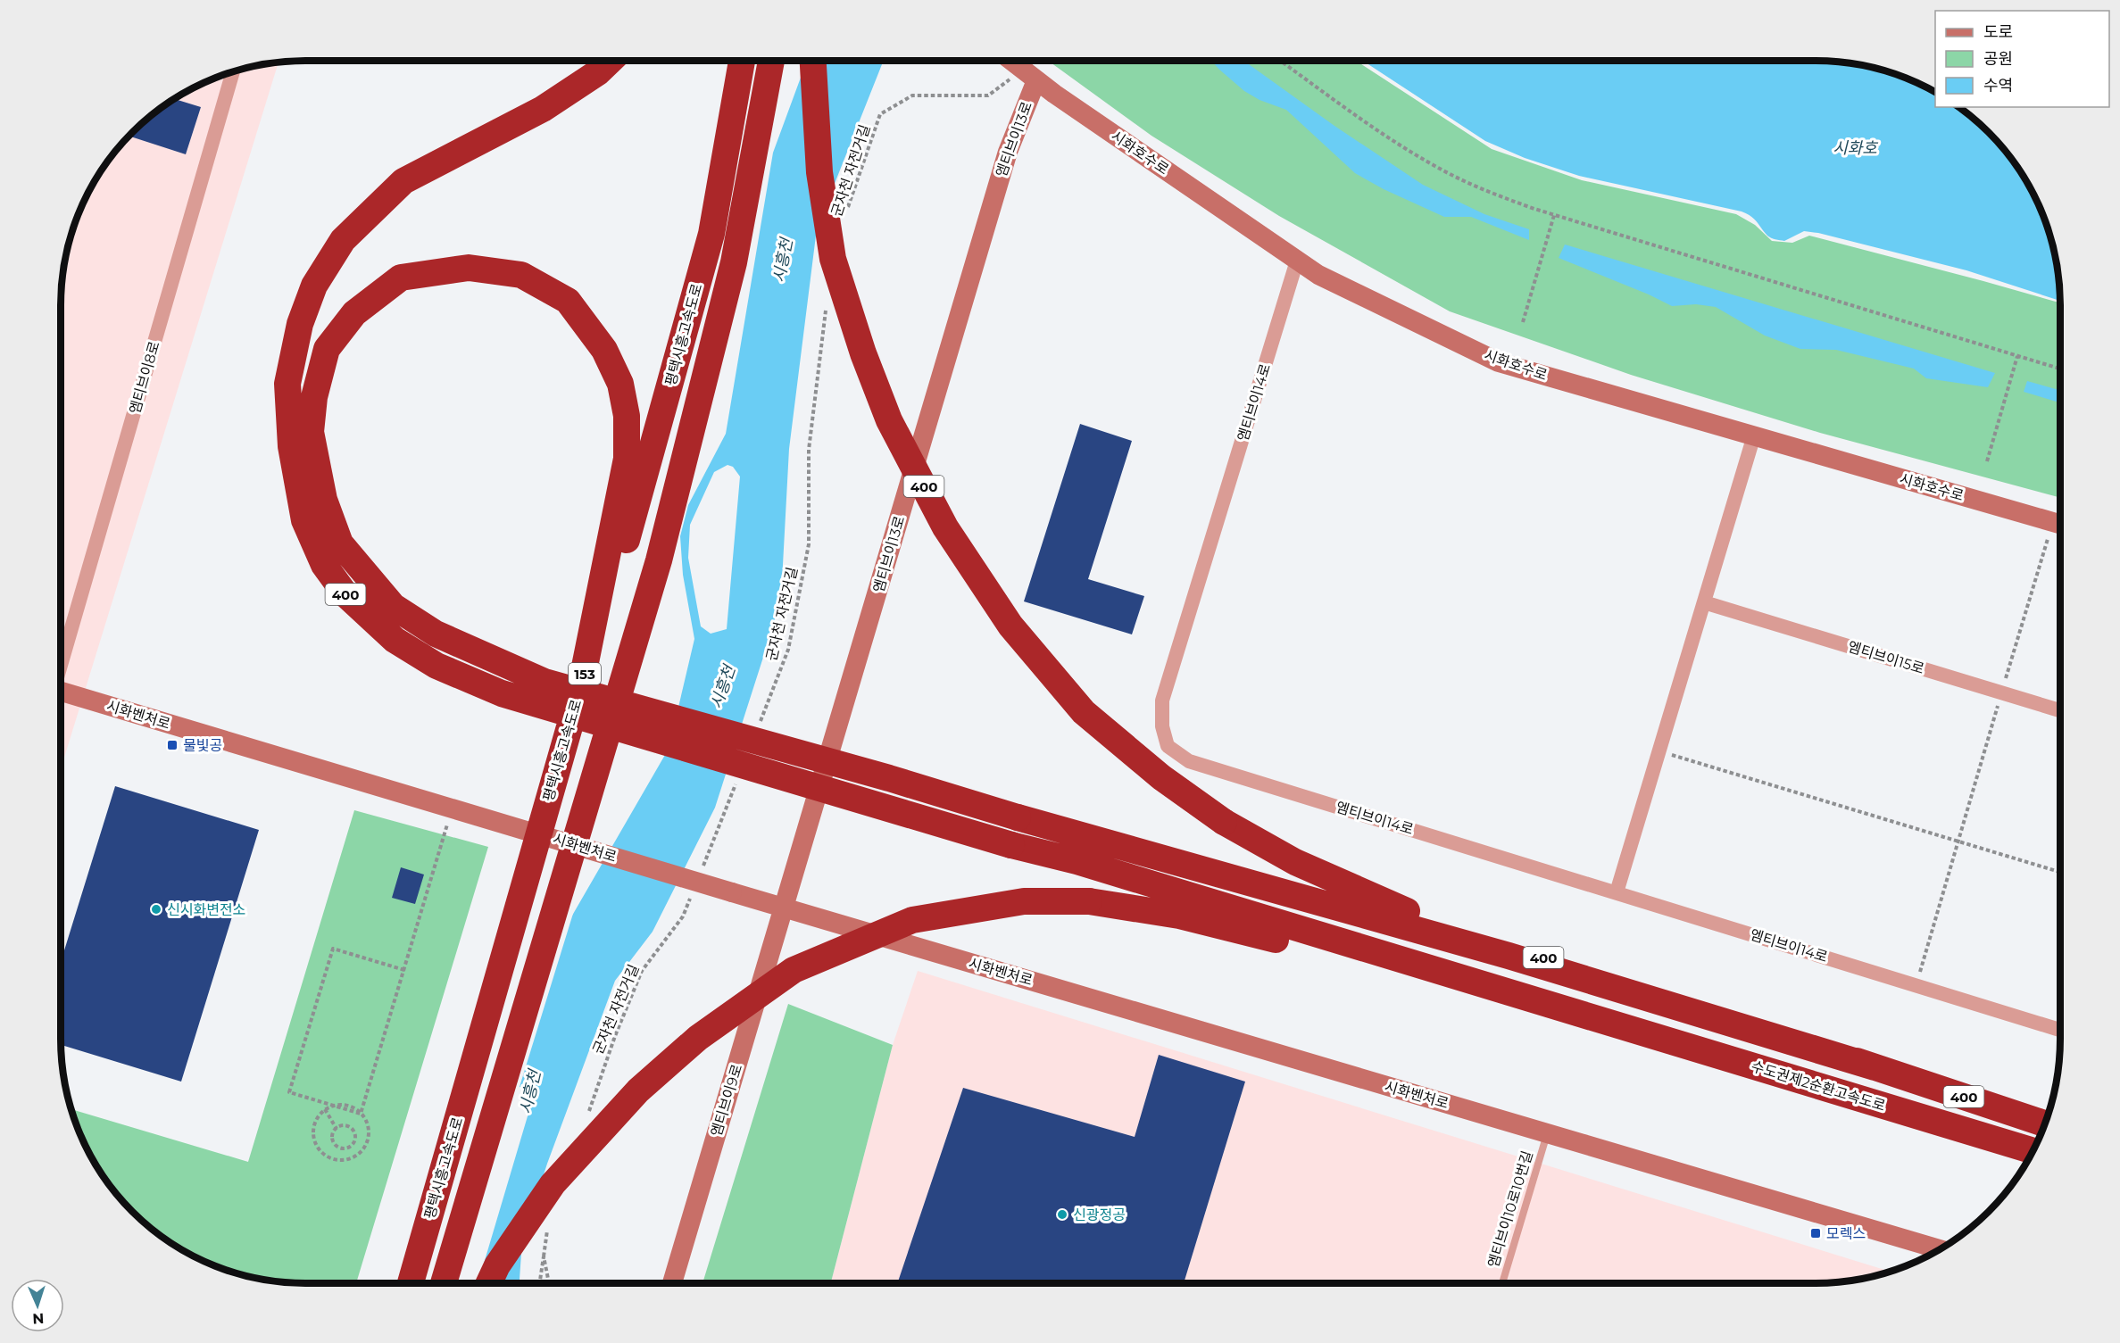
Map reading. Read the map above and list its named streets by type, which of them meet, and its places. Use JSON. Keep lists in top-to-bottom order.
{
  "streets": {
    "highway": [
      "평택시흥고속도로",
      "400",
      "153",
      "수도권제2순환고속도로"
    ],
    "street": [
      "엠티브이13로",
      "시화호수로",
      "엠티브이8로",
      "엠티브이14로",
      "엠티브이15로",
      "시화벤처로",
      "엠티브이9로"
    ],
    "lane": ["엠티브이10로10번길"],
    "path": ["군자천 자전거길"]
  },
  "crossings": [
    ["엠티브이13로", "시화호수로"],
    ["엠티브이13로", "시화벤처로"],
    ["엠티브이13로", "엠티브이9로"],
    ["시화호수로", "엠티브이14로"],
    ["400", "수도권제2순환고속도로"],
    ["시화벤처로", "엠티브이9로"],
    ["시화벤처로", "엠티브이10로10번길"]
  ],
  "water": ["시화호", "시흥천"],
  "places": {
    "transit": ["물빛공", "모렉스"],
    "other": ["신시화변전소", "신광정공"]
  },
  "legend": ["도로", "공원", "수역"],
  "north": "bottom"
}
